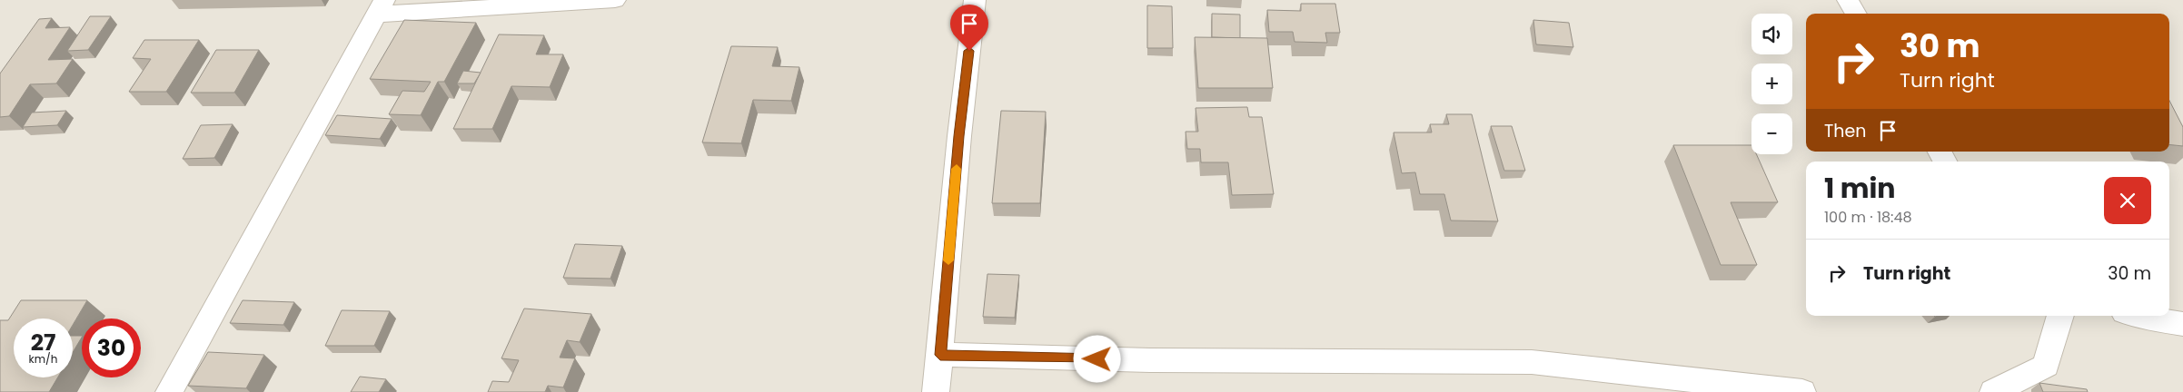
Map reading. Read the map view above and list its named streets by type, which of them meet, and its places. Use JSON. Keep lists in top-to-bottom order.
{
  "page": {
    "map_buttons": ["+", "−"],
    "turn": ["30 m", "Turn right"],
    "then": "Then",
    "heading": ["1 min", "100 m · 18:48"],
    "list": [
      {
        "name": "Turn right",
        "value": "30 m"
      }
    ],
    "speed": "27 km/h",
    "limit": "30"
  }
}
